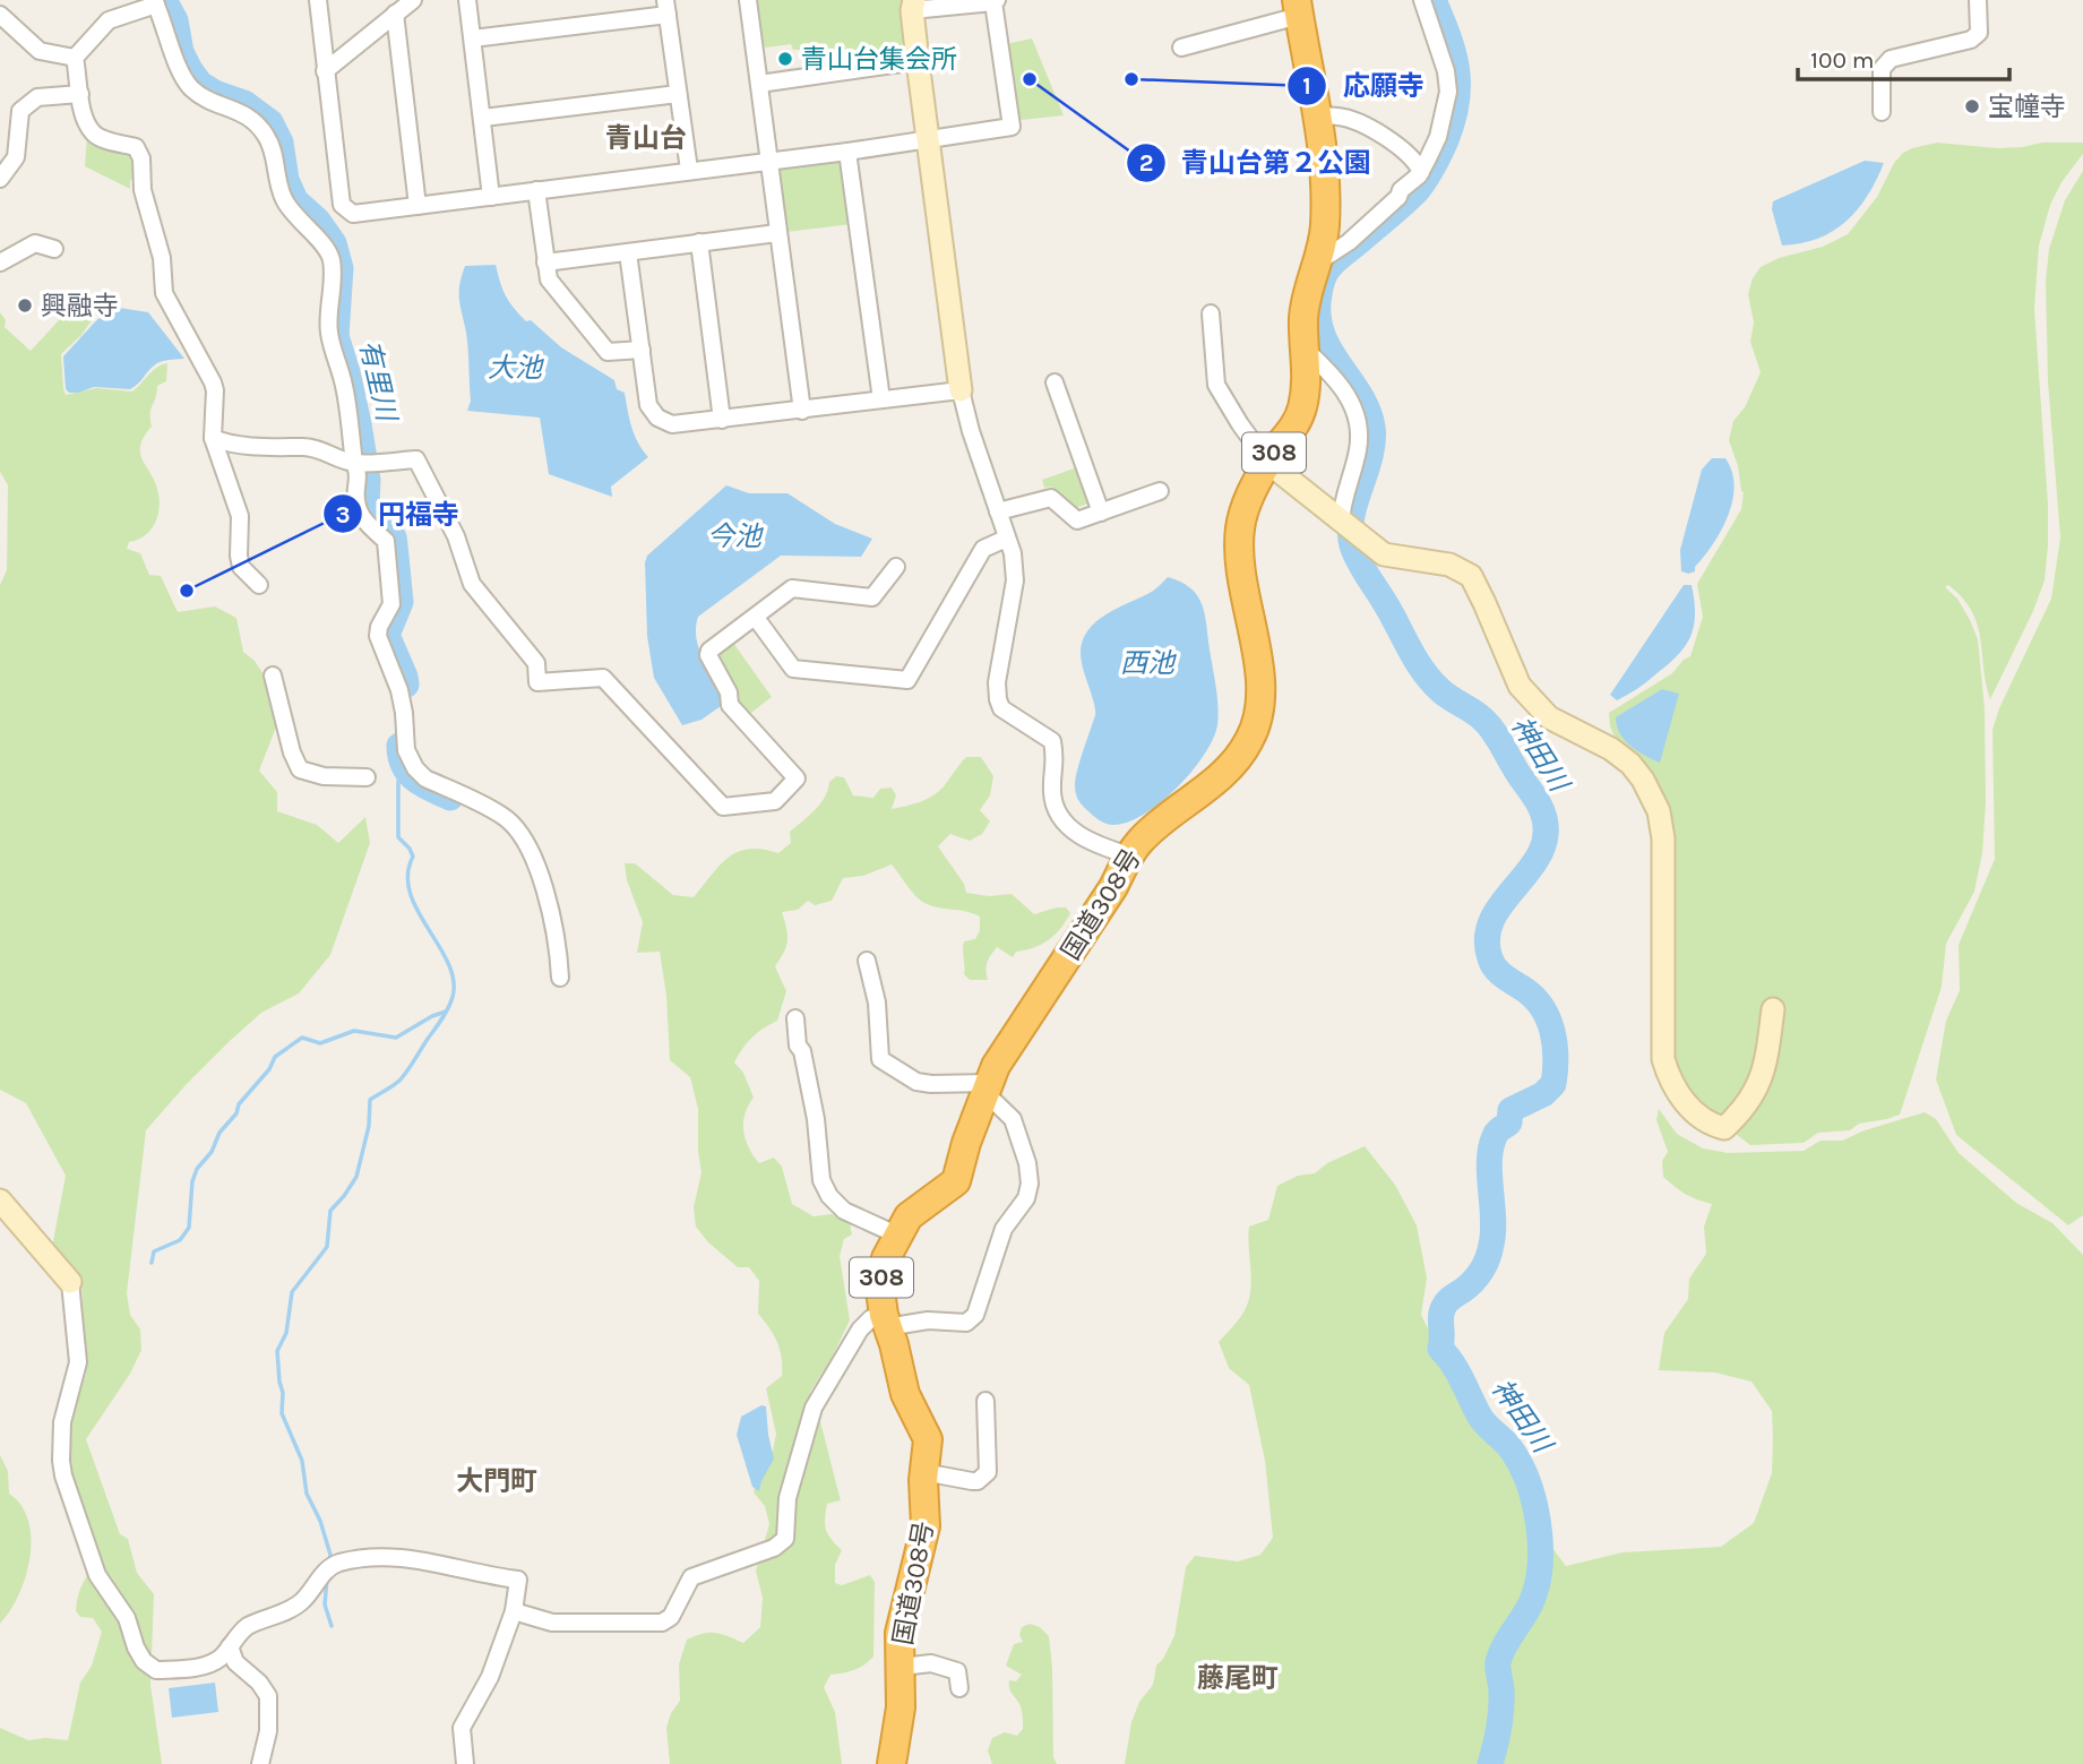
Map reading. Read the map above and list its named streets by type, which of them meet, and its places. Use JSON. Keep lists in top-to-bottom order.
{
  "streets": {
    "highway": ["308", "国道308号"]
  },
  "districts": ["青山台", "大門町", "藤尾町"],
  "water": [
    "大池",
    "有里川",
    "今池",
    "西池",
    "神田川"
  ],
  "places": [
    "青山台集会所",
    "青山台第２公園",
    "応願寺",
    "宝幢寺",
    "興融寺",
    "円福寺"
  ],
  "scale_bar": "100 m"
}
